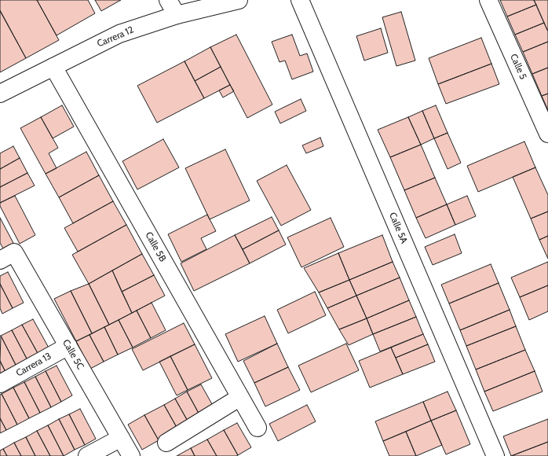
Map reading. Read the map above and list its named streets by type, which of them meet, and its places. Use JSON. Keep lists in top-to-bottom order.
{
  "streets": {
    "street": [
      "Carrera 12",
      "Calle 5",
      "Calle 5A",
      "Calle 5B",
      "Calle 5C",
      "Carrera 13"
    ]
  },
  "crossings": [
    ["Carrera 12", "Calle 5B"],
    ["Calle 5C", "Carrera 13"]
  ]
}
